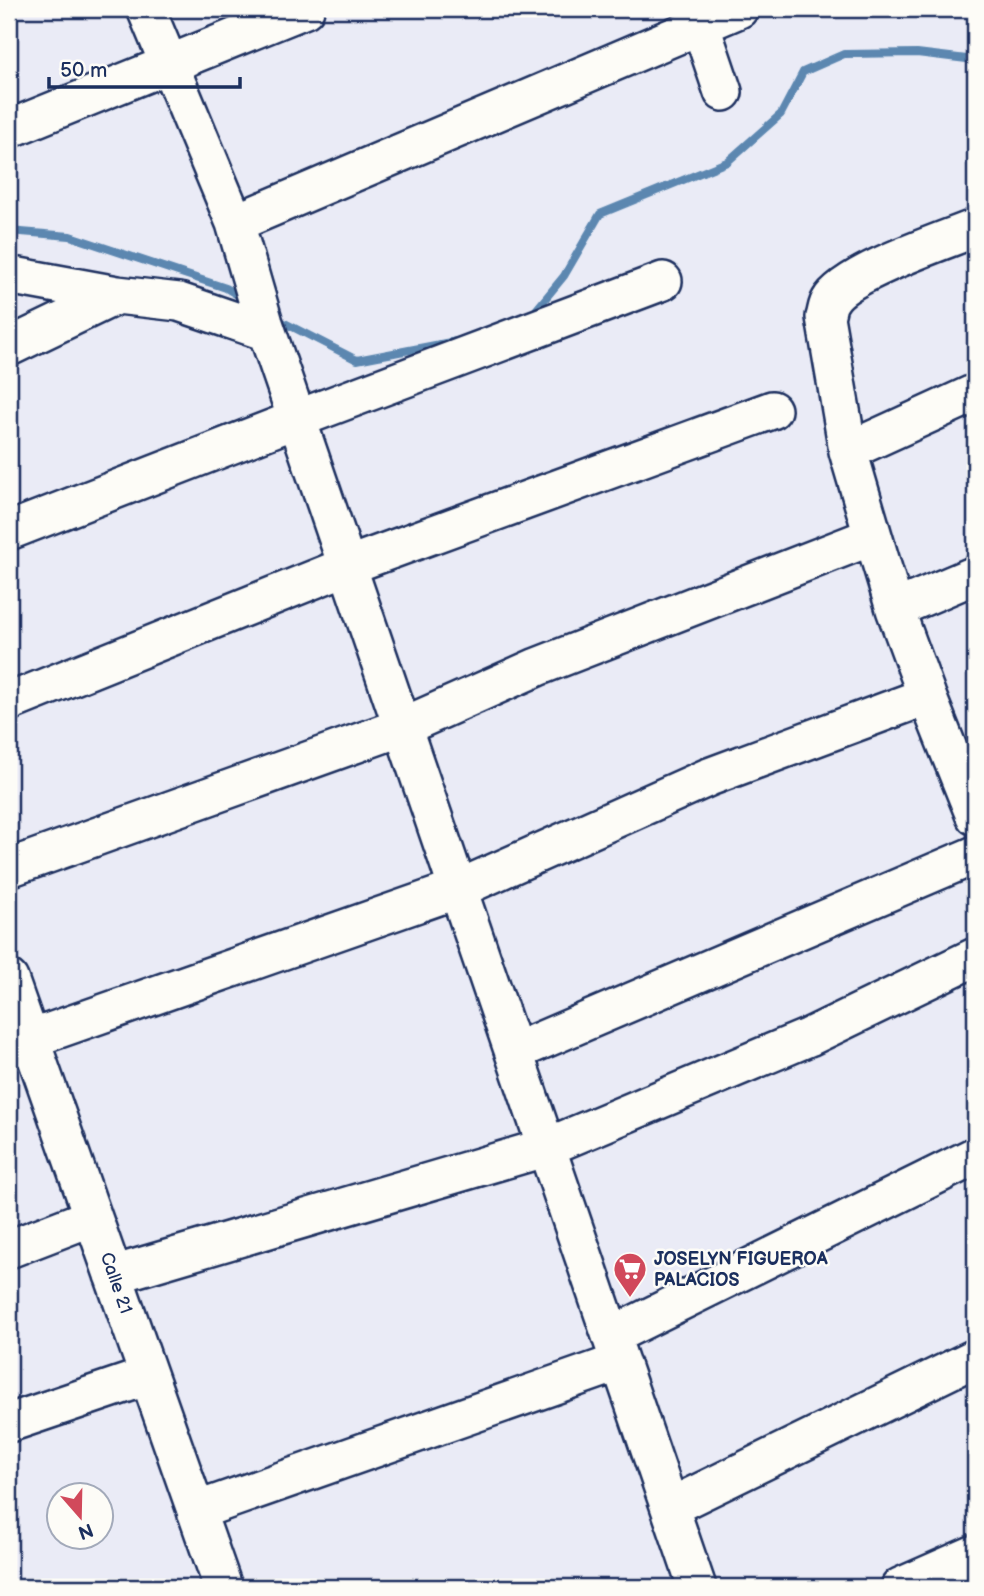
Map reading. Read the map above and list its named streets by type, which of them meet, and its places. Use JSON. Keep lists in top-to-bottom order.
{
  "streets": {
    "street": ["Calle 21"]
  },
  "places": {
    "supermarket": ["JOSELYN FIGUEROA PALACIOS"]
  },
  "scale_bar": "50 m",
  "north": "bottom"
}
